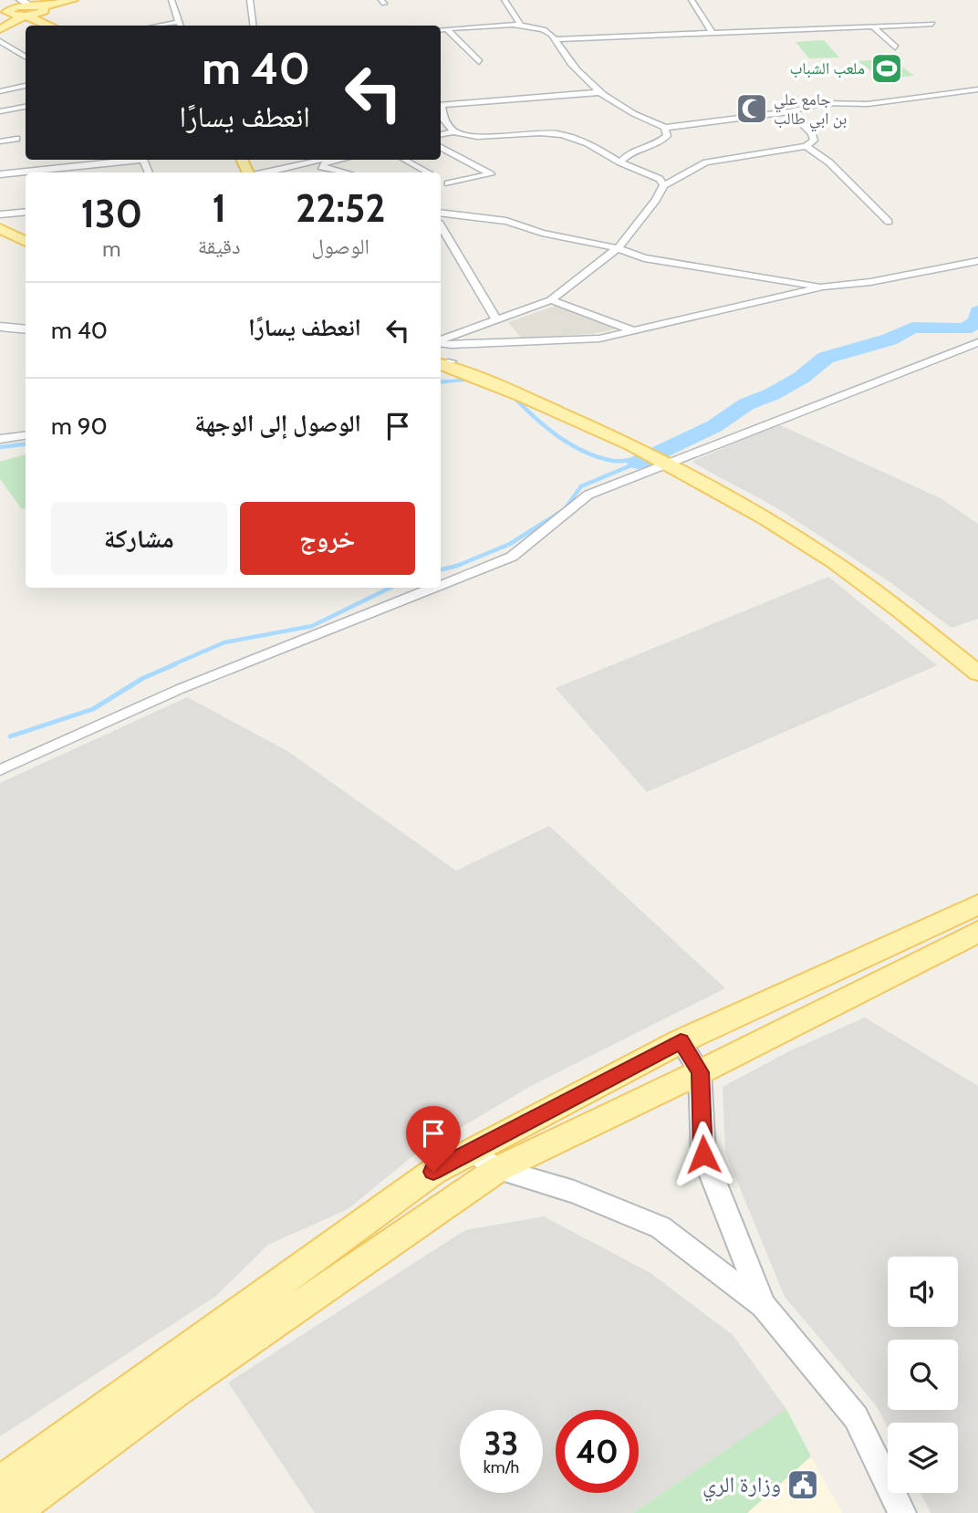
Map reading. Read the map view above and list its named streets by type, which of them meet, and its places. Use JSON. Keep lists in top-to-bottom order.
{
  "places": {
    "sports": ["ملعب الشباب"],
    "mosque": ["جامع علي بن ابي طالب"],
    "public building": ["وزارة الري"]
  },
  "page": {
    "turn": ["40 m", "انعطف يسارًا"],
    "eta": [
      "22:52",
      "الوصول",
      "1",
      "دقيقة",
      "130",
      "m"
    ],
    "list": [
      {
        "name": "انعطف يسارًا",
        "value": "40 m"
      },
      {
        "name": "الوصول إلى الوجهة",
        "value": "90 m"
      }
    ],
    "buttons": ["خروج", "مشاركة"],
    "speed": "33 km/h",
    "limit": "40"
  }
}
